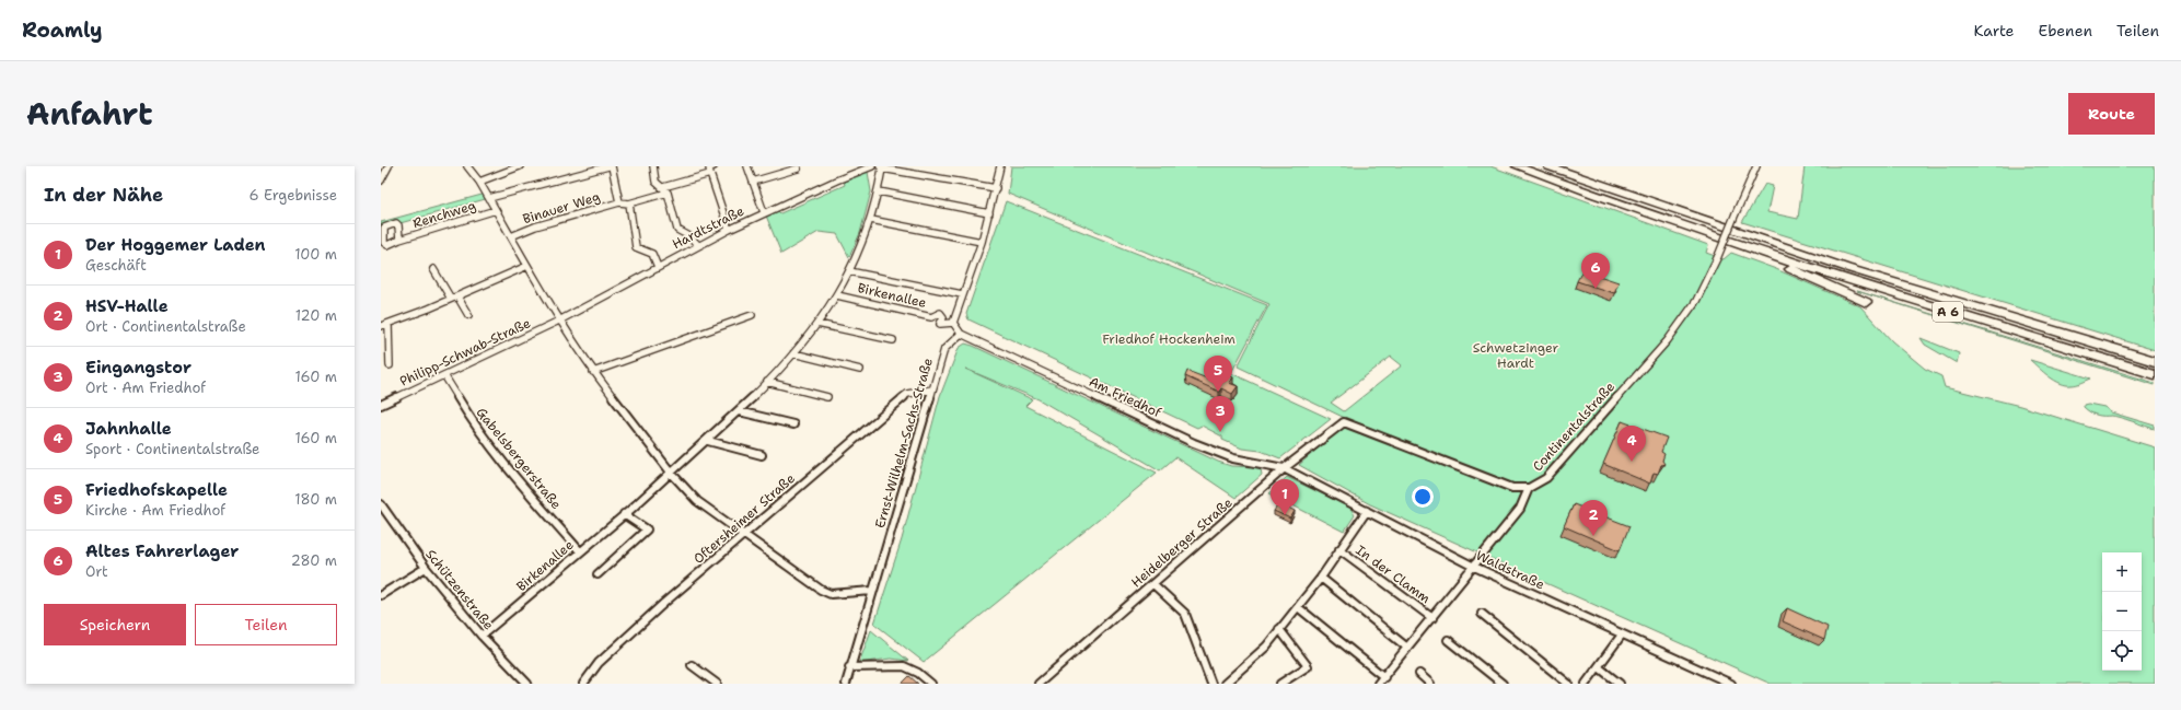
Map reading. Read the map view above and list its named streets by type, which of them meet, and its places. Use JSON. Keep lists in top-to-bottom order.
{
  "streets": {
    "highway": ["A 6"],
    "street": [
      "Binauer Weg",
      "Renchweg",
      "Hardtstraße",
      "Birkenallee",
      "Philipp-Schwab-Straße",
      "Am Friedhof",
      "Continentalstraße",
      "Ernst-Wilhelm-Sachs-Straße",
      "Gabelsbergerstraße",
      "Oftersheimer Straße",
      "Heidelberger Straße",
      "Waldstraße",
      "In der Clamm",
      "Schützenstraße"
    ]
  },
  "crossings": [
    ["Hardtstraße", "Philipp-Schwab-Straße"],
    ["Birkenallee", "Gabelsbergerstraße"],
    ["Birkenallee", "Schützenstraße"],
    ["Philipp-Schwab-Straße", "Gabelsbergerstraße"],
    ["Am Friedhof", "Ernst-Wilhelm-Sachs-Straße"],
    ["Am Friedhof", "Heidelberger Straße"],
    ["Am Friedhof", "Waldstraße"],
    ["Continentalstraße", "Heidelberger Straße"],
    ["Continentalstraße", "Waldstraße"],
    ["Continentalstraße", "In der Clamm"],
    ["Ernst-Wilhelm-Sachs-Straße", "Oftersheimer Straße"],
    ["Heidelberger Straße", "Waldstraße"],
    ["Waldstraße", "In der Clamm"]
  ],
  "parks": ["Friedhof Hockenheim", "Schwetzinger Hardt"],
  "page": {
    "header": "Roamly",
    "nav": ["Karte", "Ebenen", "Teilen"],
    "title": "Anfahrt",
    "buttons": [
      "Route",
      ["Speichern", "Teilen"]
    ],
    "heading": ["In der Nähe", "6 Ergebnisse"],
    "list": [
      {
        "mark": "1",
        "name": "Der Hoggemer Laden",
        "note": "Geschäft",
        "value": "100 m"
      },
      {
        "mark": "2",
        "name": "HSV-Halle",
        "note": "Ort · Continentalstraße",
        "value": "120 m"
      },
      {
        "mark": "3",
        "name": "Eingangstor",
        "note": "Ort · Am Friedhof",
        "value": "160 m"
      },
      {
        "mark": "4",
        "name": "Jahnhalle",
        "note": "Sport · Continentalstraße",
        "value": "160 m"
      },
      {
        "mark": "5",
        "name": "Friedhofskapelle",
        "note": "Kirche · Am Friedhof",
        "value": "180 m"
      },
      {
        "mark": "6",
        "name": "Altes Fahrerlager",
        "note": "Ort",
        "value": "280 m"
      }
    ],
    "pins": [
      "6",
      "5",
      "3",
      "4",
      "1",
      "2"
    ],
    "map_buttons": ["+", "−"]
  }
}
